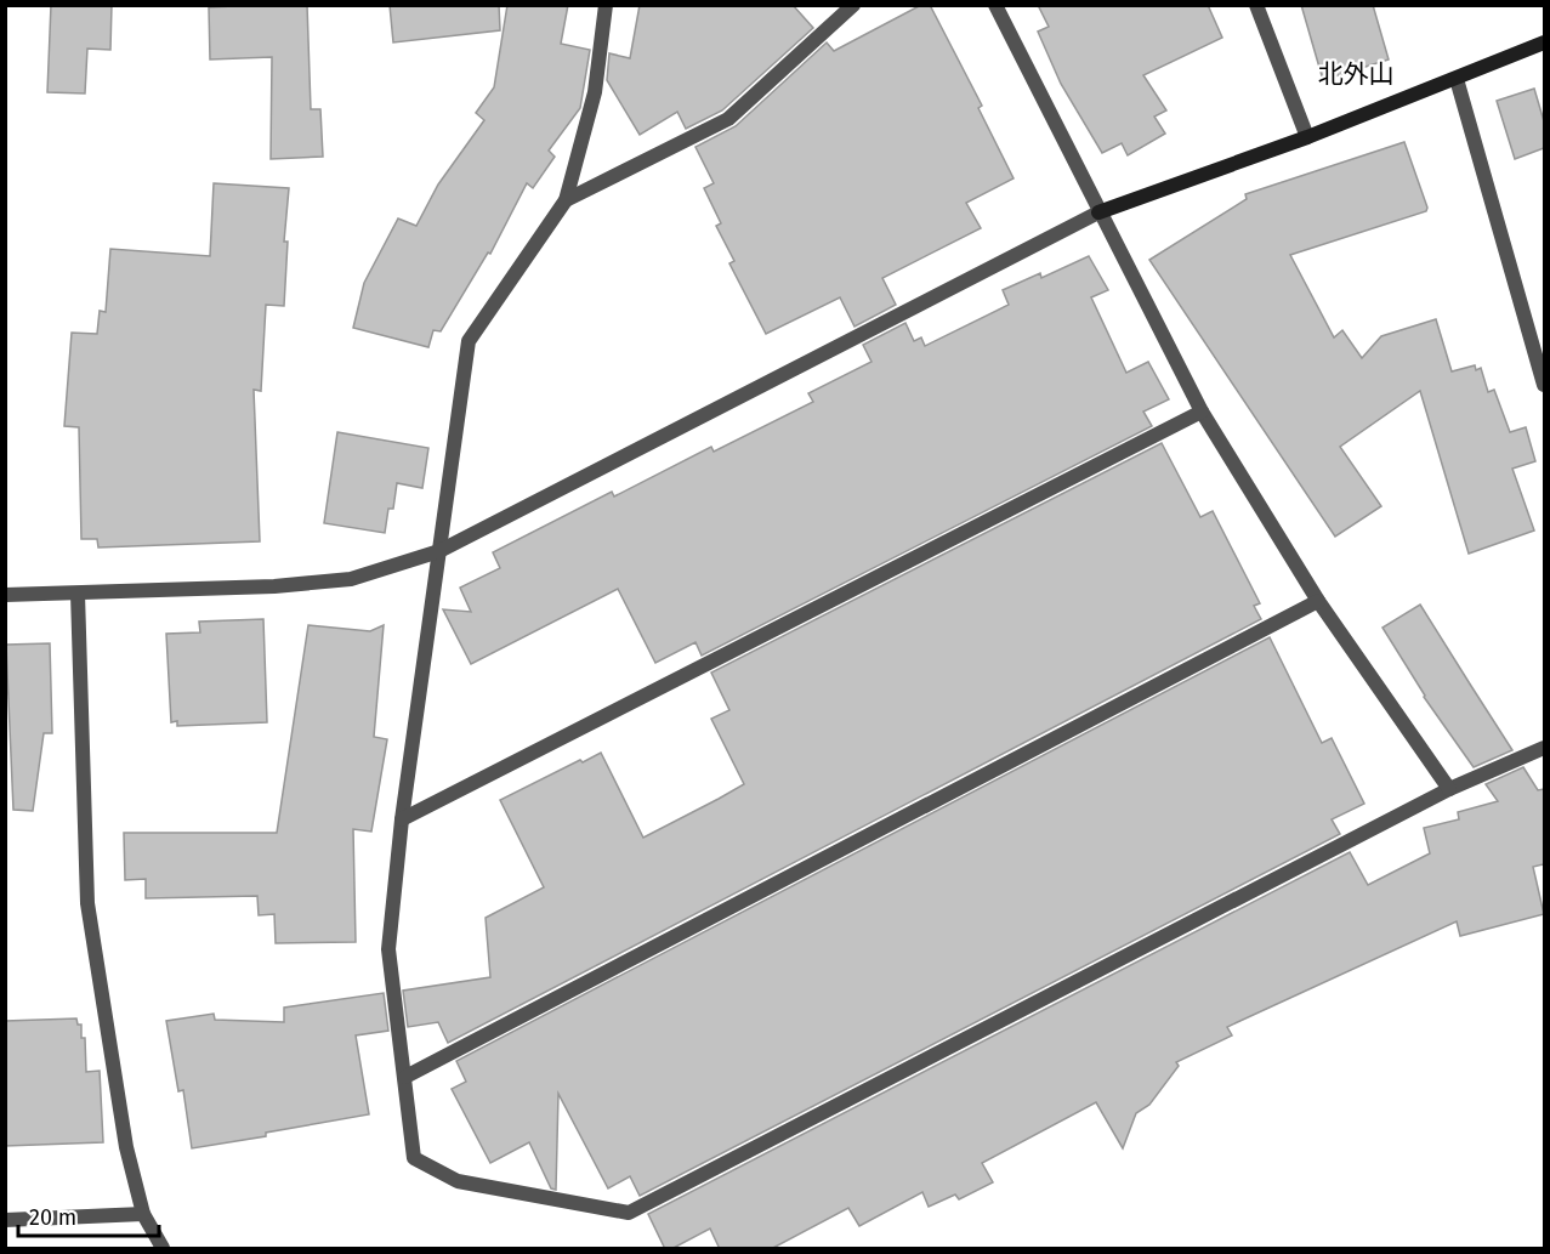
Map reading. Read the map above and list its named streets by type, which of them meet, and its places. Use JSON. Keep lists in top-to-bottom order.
{
  "districts": ["北外山"],
  "scale_bar": "20 m"
}
